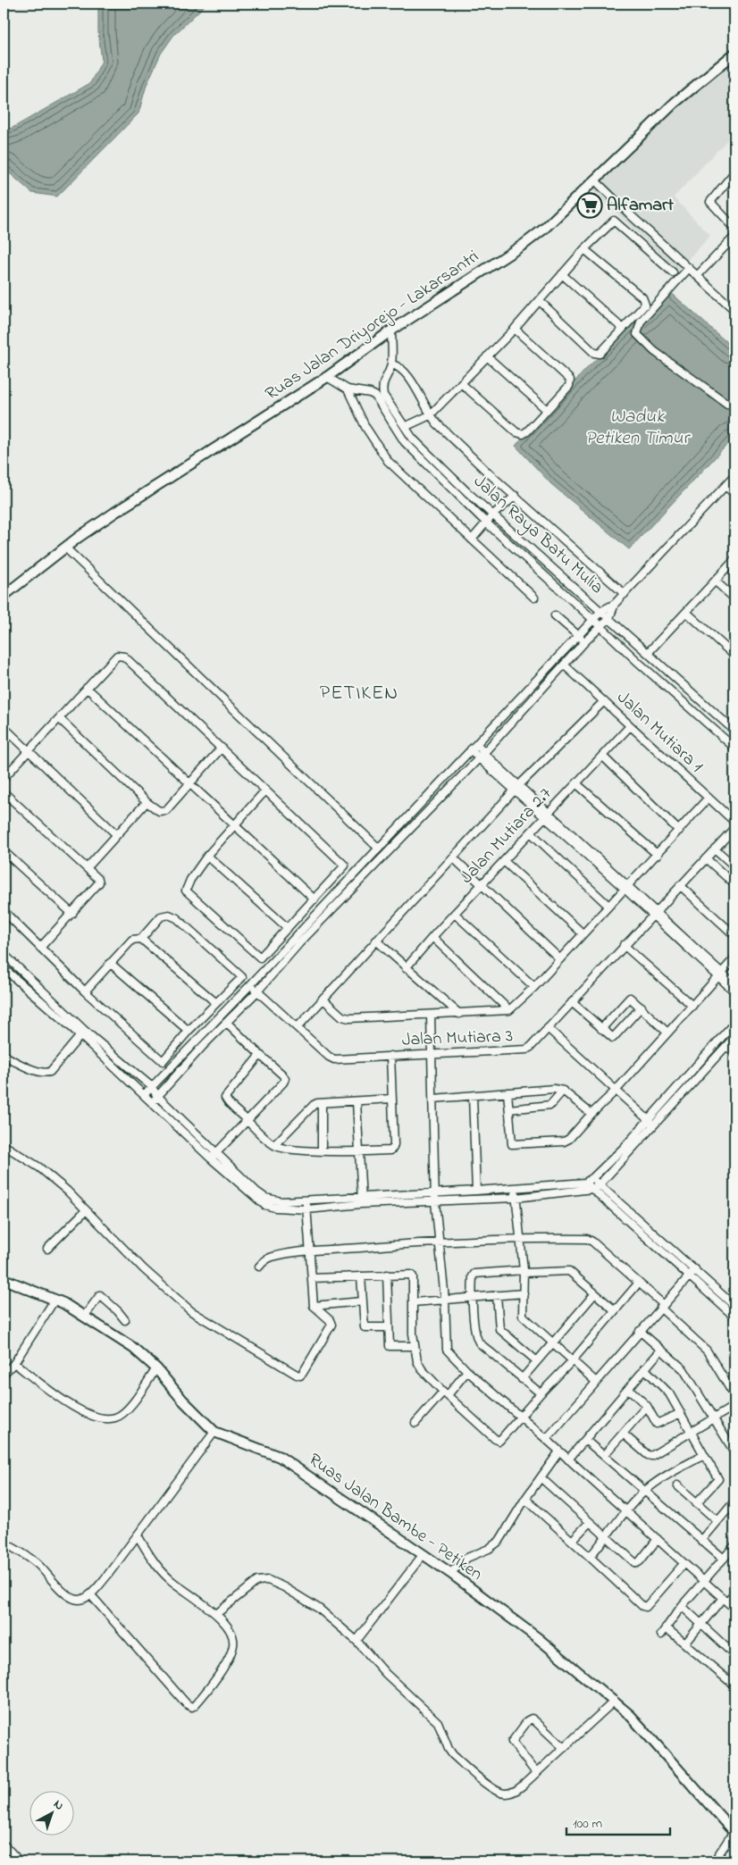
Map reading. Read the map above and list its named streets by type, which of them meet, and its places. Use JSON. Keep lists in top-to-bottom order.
{
  "streets": {
    "main road": ["Ruas Jalan Driyorejo - Lakarsantri", "Ruas Jalan Bambe - Petiken"],
    "street": [
      "Jalan Raya Batu Mulia",
      "Jalan Mutiara 1",
      "Jalan Mutiara 2.7",
      "Jalan Mutiara 3"
    ]
  },
  "crossings": [
    ["Ruas Jalan Driyorejo - Lakarsantri", "Jalan Raya Batu Mulia"],
    ["Jalan Mutiara 1", "Jalan Mutiara 2.7"]
  ],
  "districts": ["PETIKEN"],
  "water": ["Waduk Petiken Timur"],
  "places": {
    "supermarket": ["Alfamart"]
  },
  "scale_bar": "100 m",
  "north": "top right"
}
